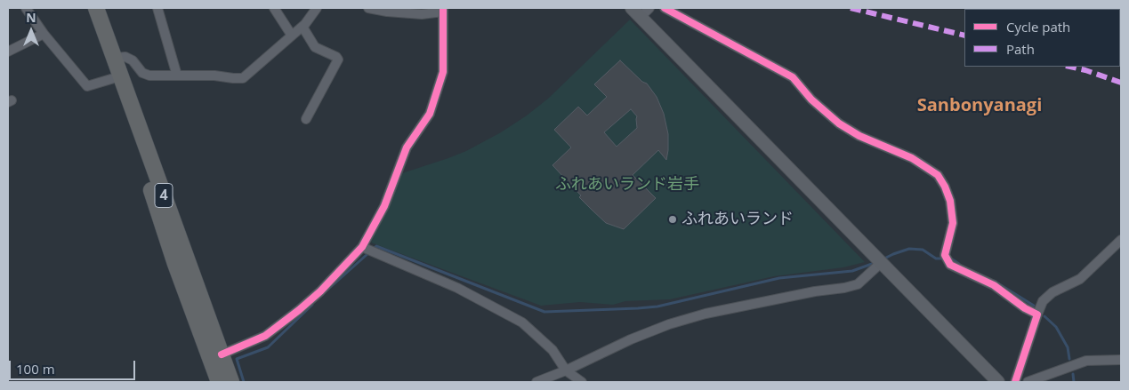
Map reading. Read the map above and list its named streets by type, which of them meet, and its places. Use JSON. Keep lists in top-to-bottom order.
{
  "streets": {
    "highway": ["4"]
  },
  "districts": ["Sanbonyanagi"],
  "parks": ["ふれあいランド岩手"],
  "places": ["ふれあいランド"],
  "legend": ["Cycle path", "Path"],
  "scale_bar": "100 m",
  "north": "top"
}
